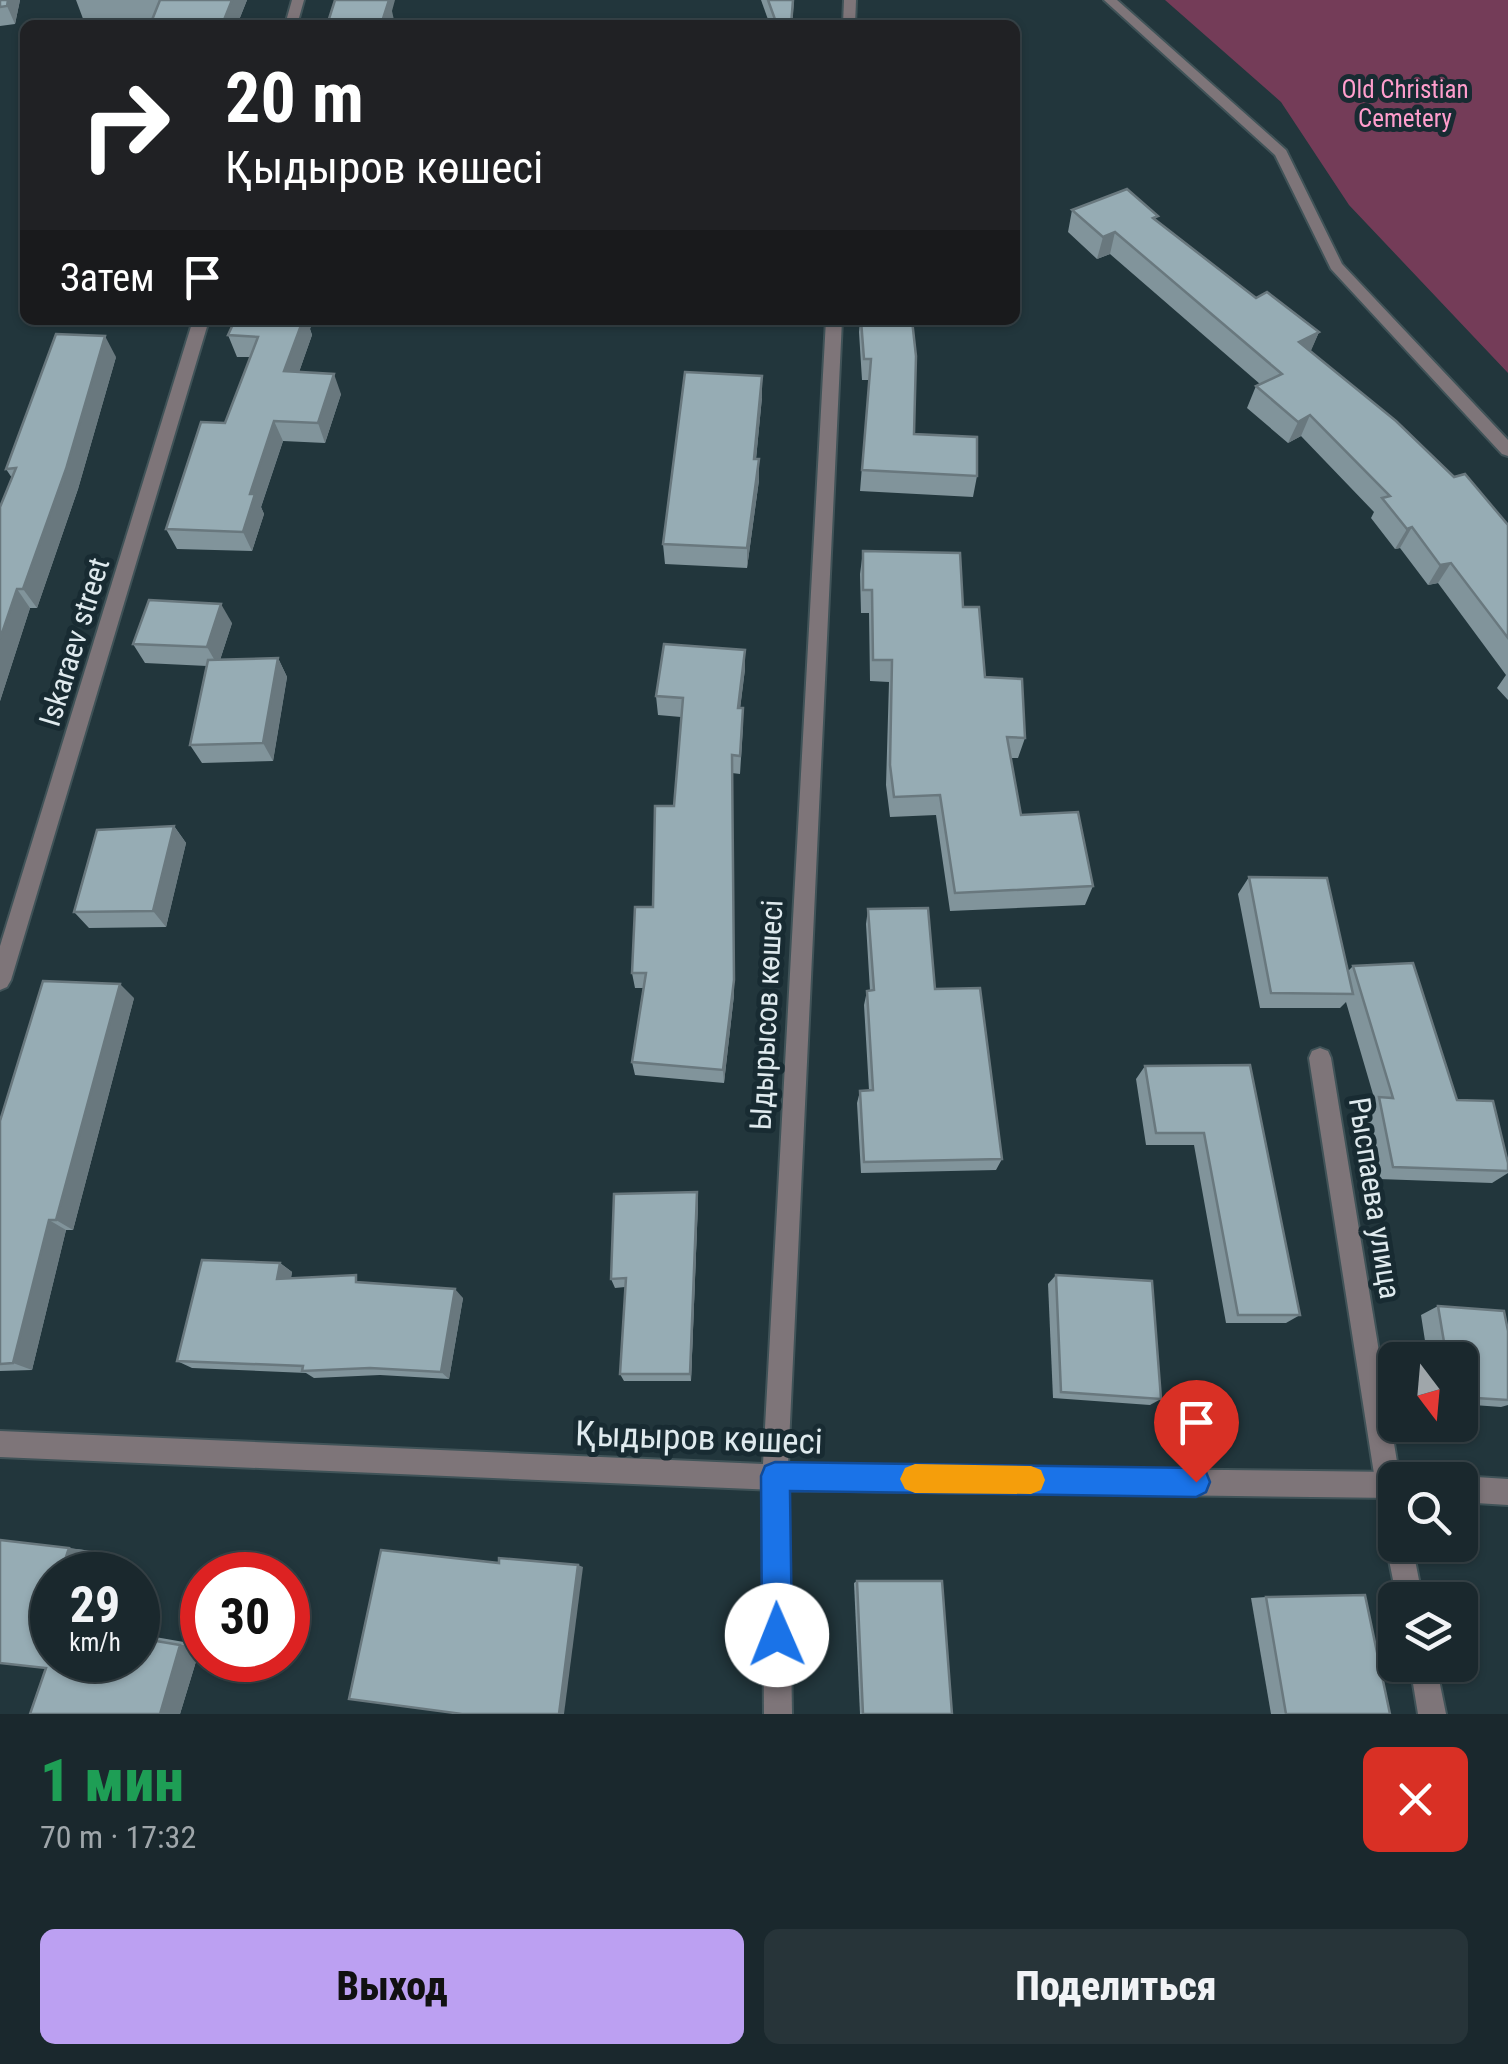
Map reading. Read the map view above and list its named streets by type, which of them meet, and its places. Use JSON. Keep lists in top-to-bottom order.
{
  "streets": {
    "street": [
      "Iskaraev street",
      "Ыдырысов көшесі",
      "Рыспаева улица",
      "Қыдыров көшесі"
    ]
  },
  "crossings": [
    ["Ыдырысов көшесі", "Қыдыров көшесі"]
  ],
  "parks": ["Old Christian Cemetery"],
  "north": "bottom",
  "page": {
    "turn": ["20 m", "Қыдыров көшесі"],
    "then": "Затем",
    "speed": "29 km/h",
    "limit": "30",
    "heading": ["1 мин", "70 m · 17:32"],
    "buttons": ["Выход", "Поделиться"]
  }
}
